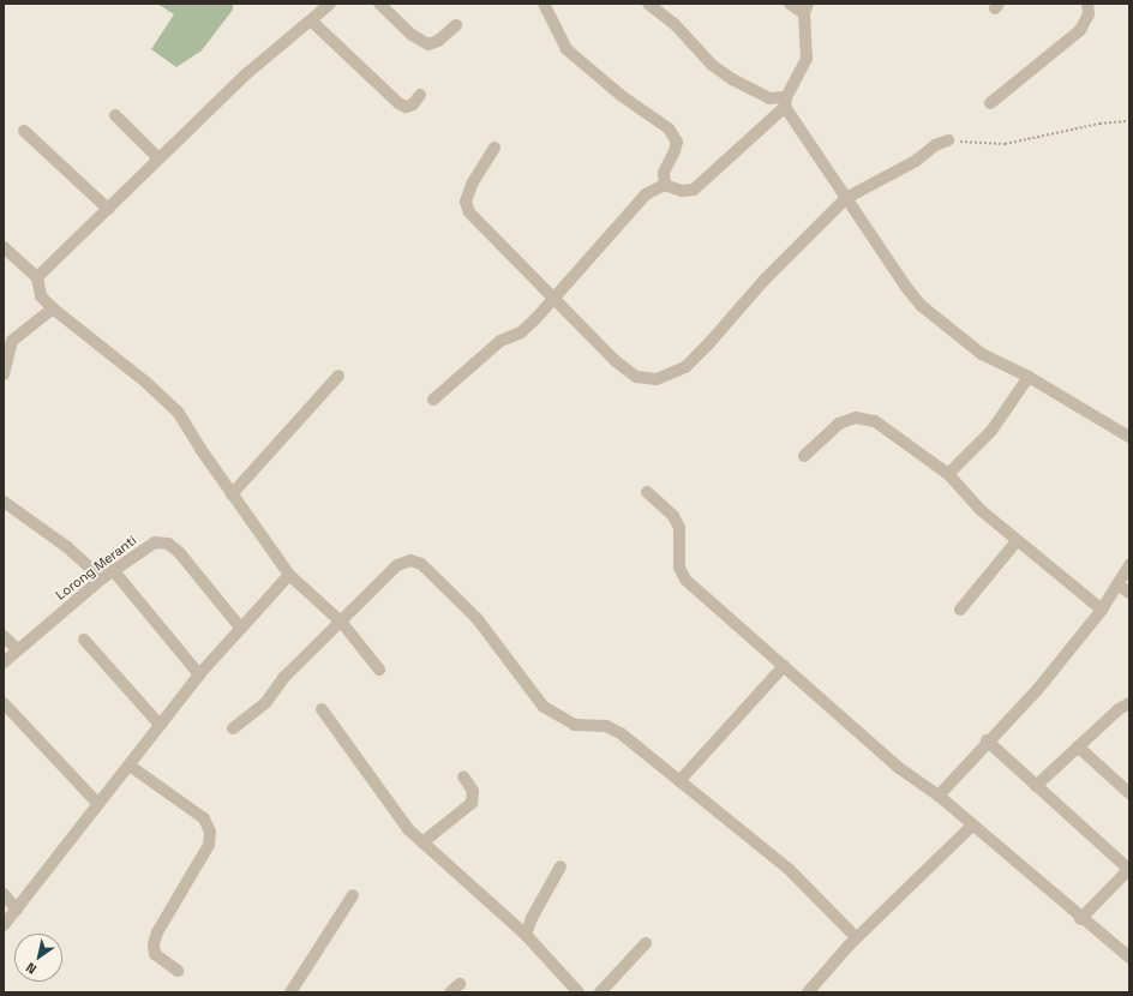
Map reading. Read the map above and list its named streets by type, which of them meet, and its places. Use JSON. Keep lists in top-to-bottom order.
{
  "streets": {
    "street": ["Lorong Meranti"]
  },
  "north": "bottom left"
}
